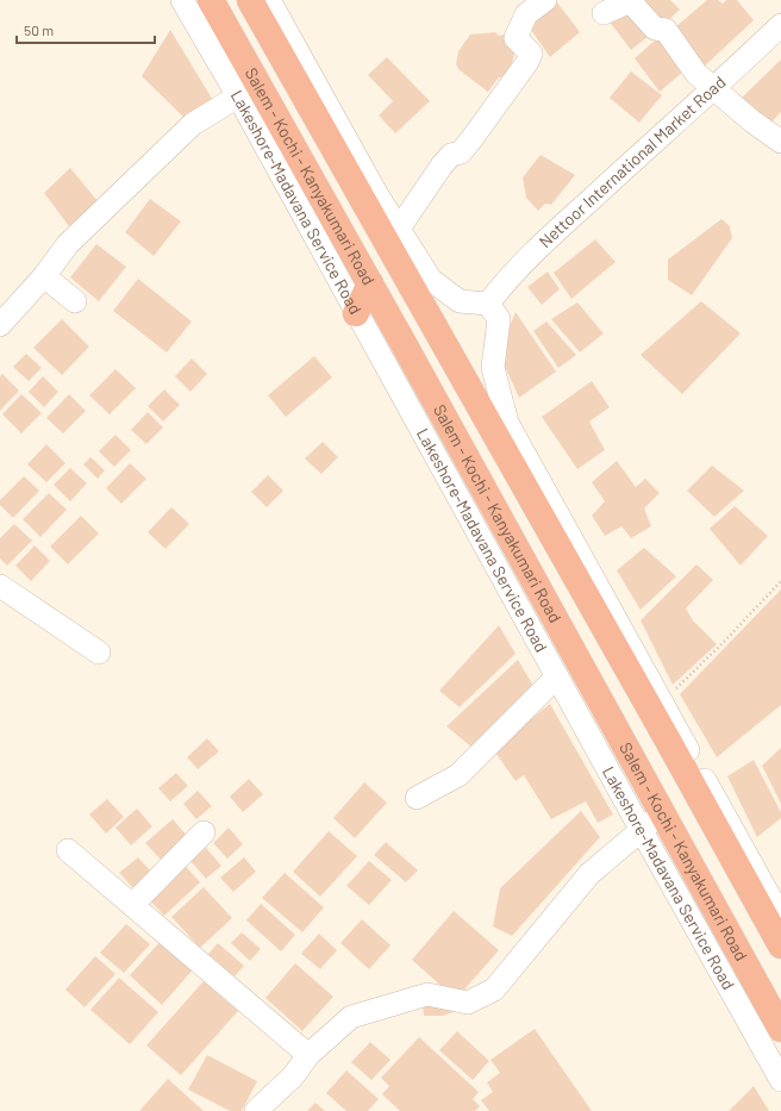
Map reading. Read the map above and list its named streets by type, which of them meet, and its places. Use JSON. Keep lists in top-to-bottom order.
{
  "streets": {
    "highway": ["Salem - Kochi - Kanyakumari Road"],
    "street": ["Nettoor International Market Road", "Lakeshore-Madavana Service Road"]
  },
  "scale_bar": "50 m"
}
